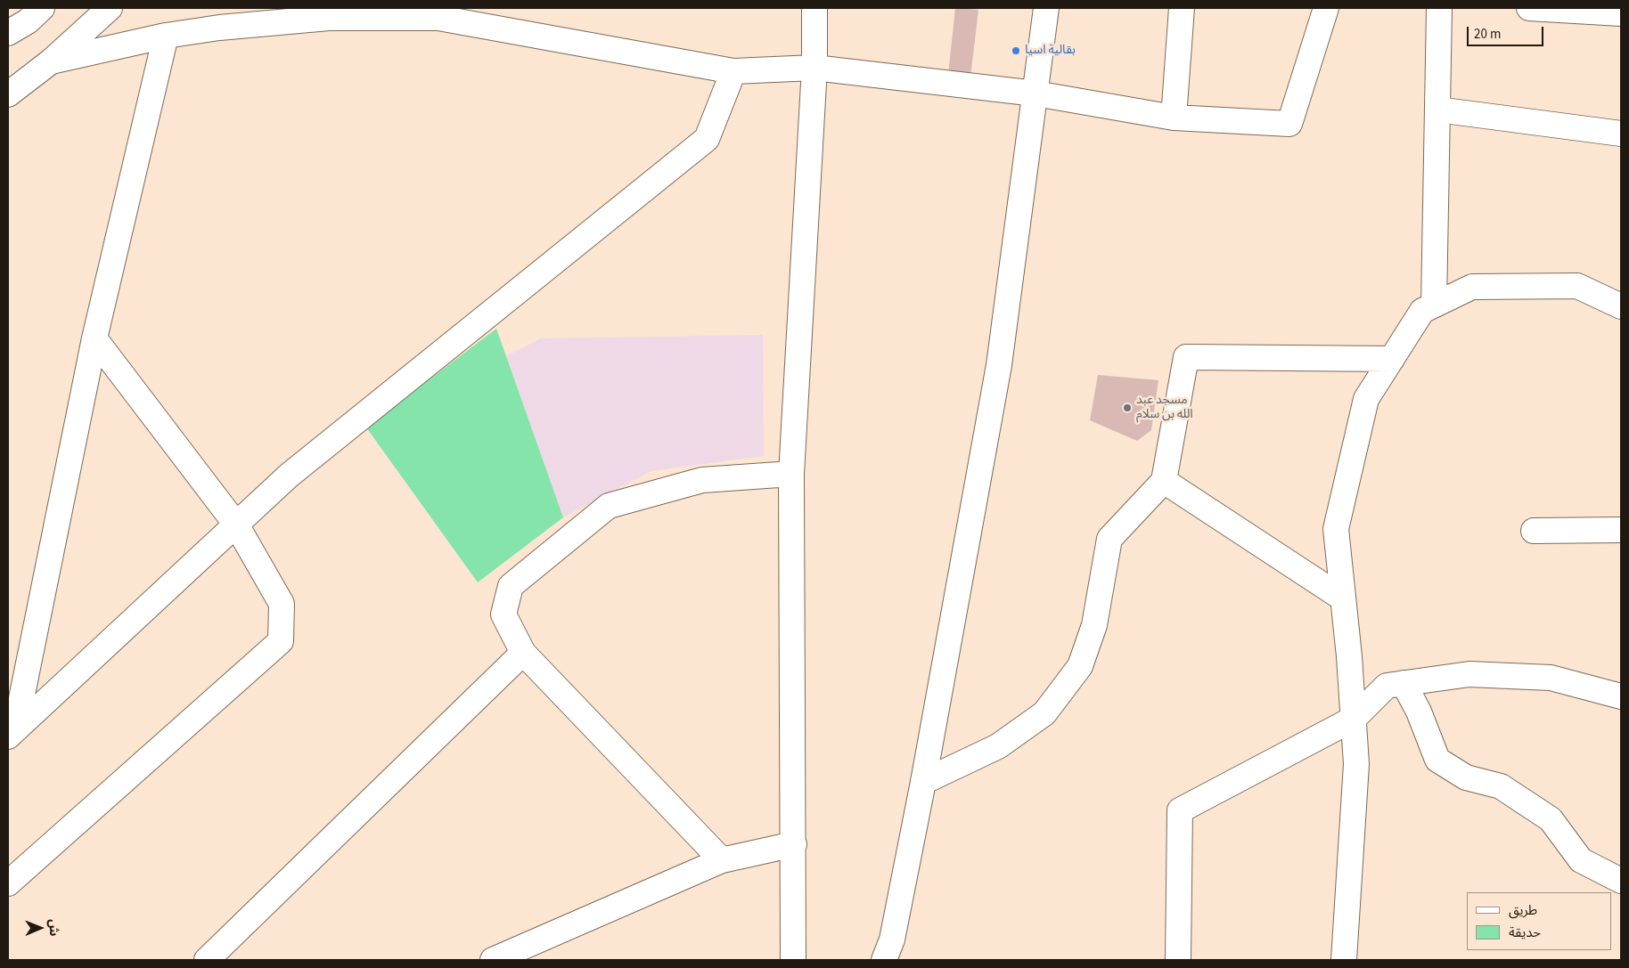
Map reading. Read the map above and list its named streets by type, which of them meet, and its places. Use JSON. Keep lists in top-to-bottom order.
{
  "places": ["بقالية اسيا", "مسجد عبد الله بن سلام"],
  "legend": ["طريق", "حديقة"],
  "scale_bar": "20 m",
  "north": "right"
}
